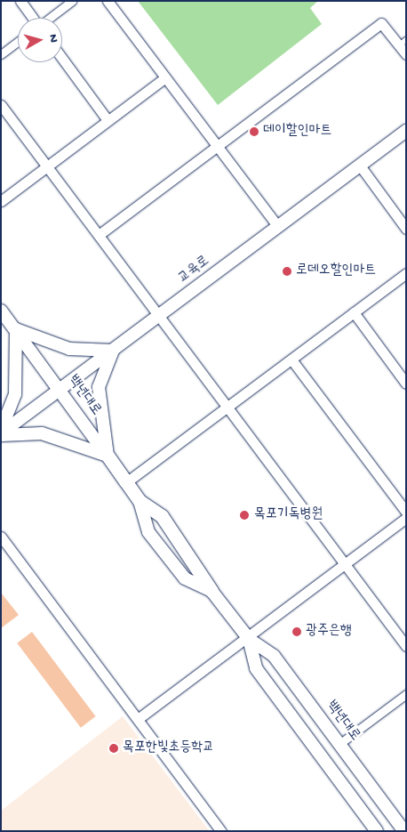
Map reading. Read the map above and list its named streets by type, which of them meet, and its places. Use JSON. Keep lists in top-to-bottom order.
{
  "streets": {
    "main road": ["백년대로"],
    "street": ["교육로"]
  },
  "crossings": [
    ["교육로", "백년대로"]
  ],
  "places": [
    "데이할인마트",
    "로데오할인마트",
    "목포기독병원",
    "광주은행",
    "목포한빛초등학교"
  ],
  "north": "right"
}
